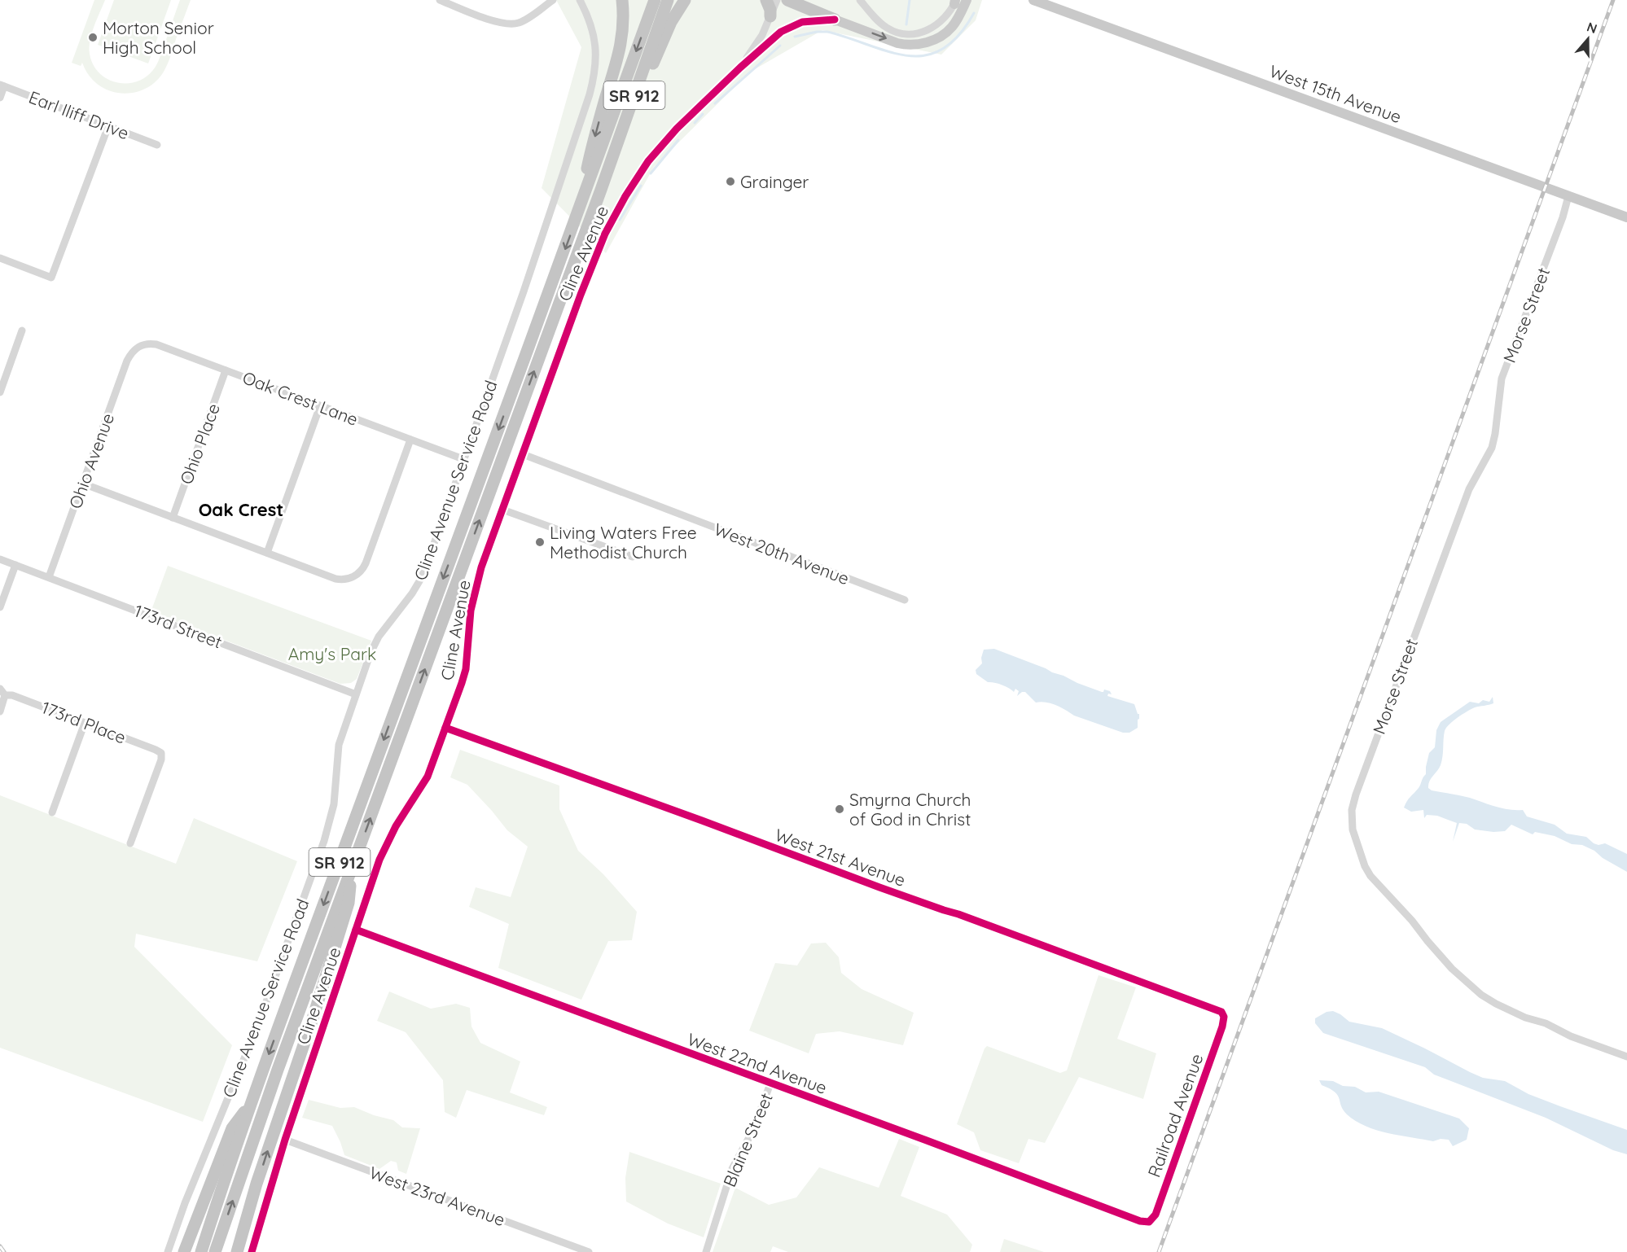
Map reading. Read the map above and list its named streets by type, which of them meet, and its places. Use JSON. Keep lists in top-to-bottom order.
{
  "streets": {
    "highway": ["SR 912", "Cline Avenue"],
    "main road": ["West 15th Avenue"],
    "street": [
      "Earl Iliff Drive",
      "Morse Street",
      "Oak Crest Lane",
      "Ohio Place",
      "Ohio Avenue",
      "Cline Avenue Service Road",
      "West 20th Avenue",
      "173rd Street",
      "173rd Place",
      "West 21st Avenue",
      "West 22nd Avenue",
      "Railroad Avenue",
      "Blaine Street",
      "West 23rd Avenue"
    ]
  },
  "crossings": [
    ["West 15th Avenue", "Morse Street"],
    ["Cline Avenue", "West 20th Avenue"],
    ["Cline Avenue", "West 21st Avenue"],
    ["Cline Avenue", "West 22nd Avenue"],
    ["Cline Avenue", "West 23rd Avenue"],
    ["Oak Crest Lane", "Ohio Place"],
    ["Oak Crest Lane", "Ohio Avenue"],
    ["Oak Crest Lane", "Cline Avenue Service Road"],
    ["Ohio Avenue", "173rd Street"],
    ["Cline Avenue Service Road", "173rd Street"],
    ["West 21st Avenue", "Railroad Avenue"],
    ["West 22nd Avenue", "Railroad Avenue"],
    ["West 22nd Avenue", "Blaine Street"]
  ],
  "districts": ["Oak Crest"],
  "parks": ["Amy's Park"],
  "places": [
    "Morton Senior High School",
    "Grainger",
    "Living Waters Free Methodist Church",
    "Smyrna Church of God in Christ"
  ],
  "north": "top"
}
